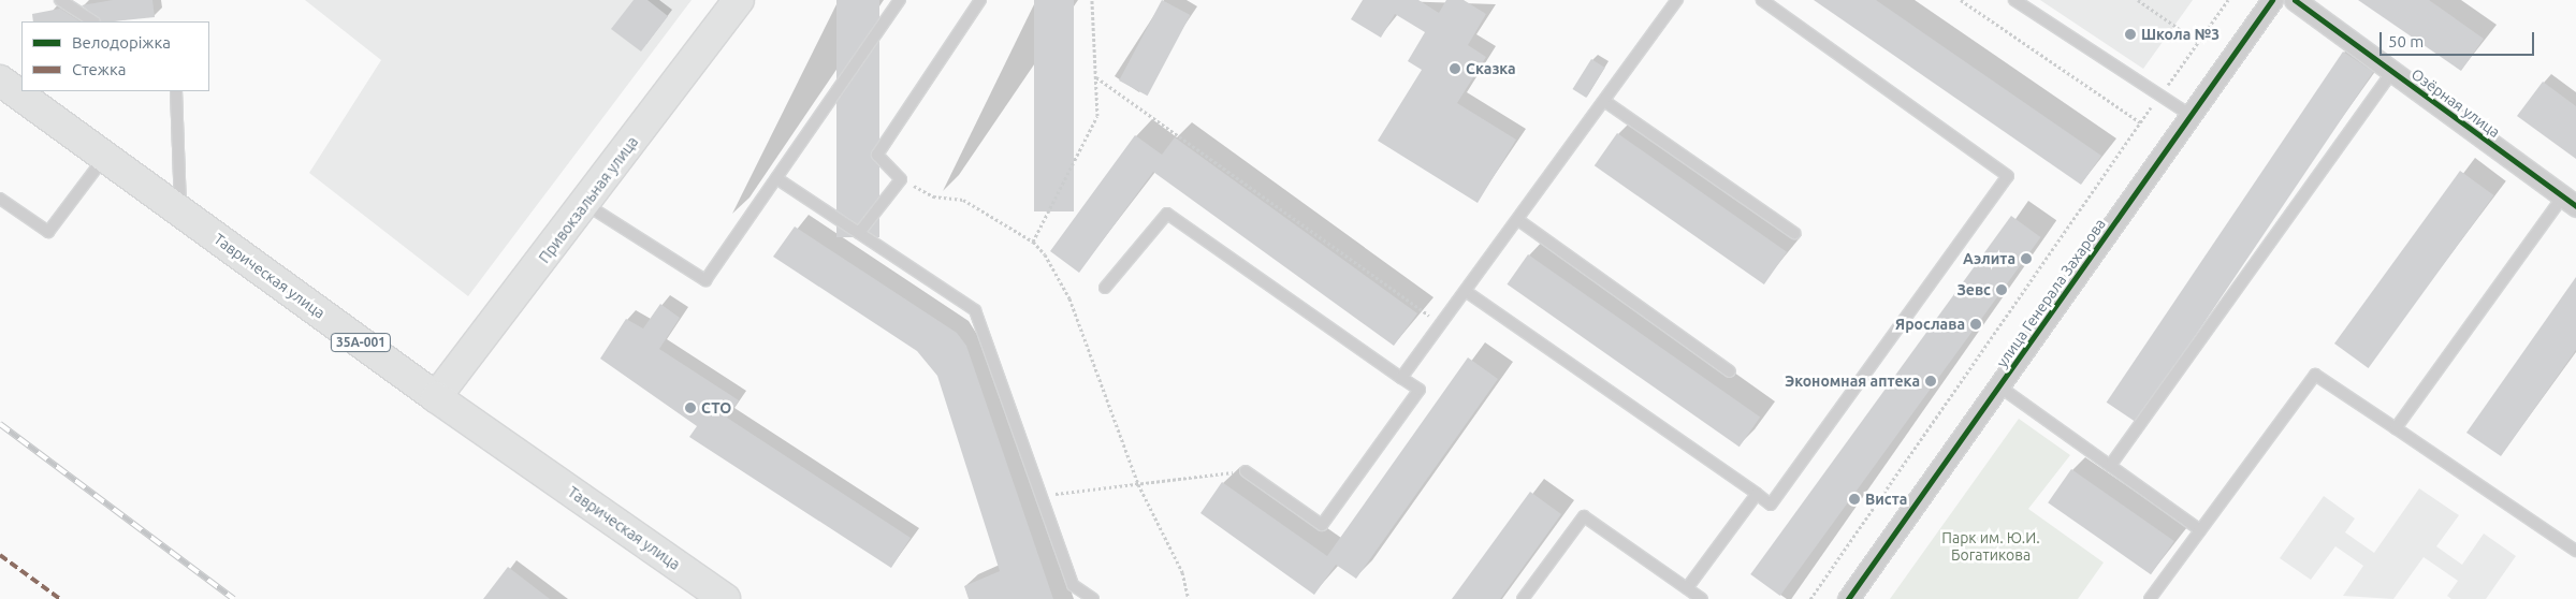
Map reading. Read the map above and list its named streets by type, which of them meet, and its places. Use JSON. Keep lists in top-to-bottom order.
{
  "streets": {
    "main road": ["Привокзальная улица", "Таврическая улица", "35А-001"],
    "street": ["Озёрная улица", "улица Генерала Захарова"]
  },
  "crossings": [
    ["Привокзальная улица", "Таврическая улица"]
  ],
  "parks": ["Парк им. Ю.И. Богатикова"],
  "places": [
    "Школа №3",
    "Сказка",
    "Аэлита",
    "Зевс",
    "Ярослава",
    "Экономная аптека",
    "СТО",
    "Виста"
  ],
  "legend": ["Велодоріжка", "Стежка"],
  "scale_bar": "50 m"
}
